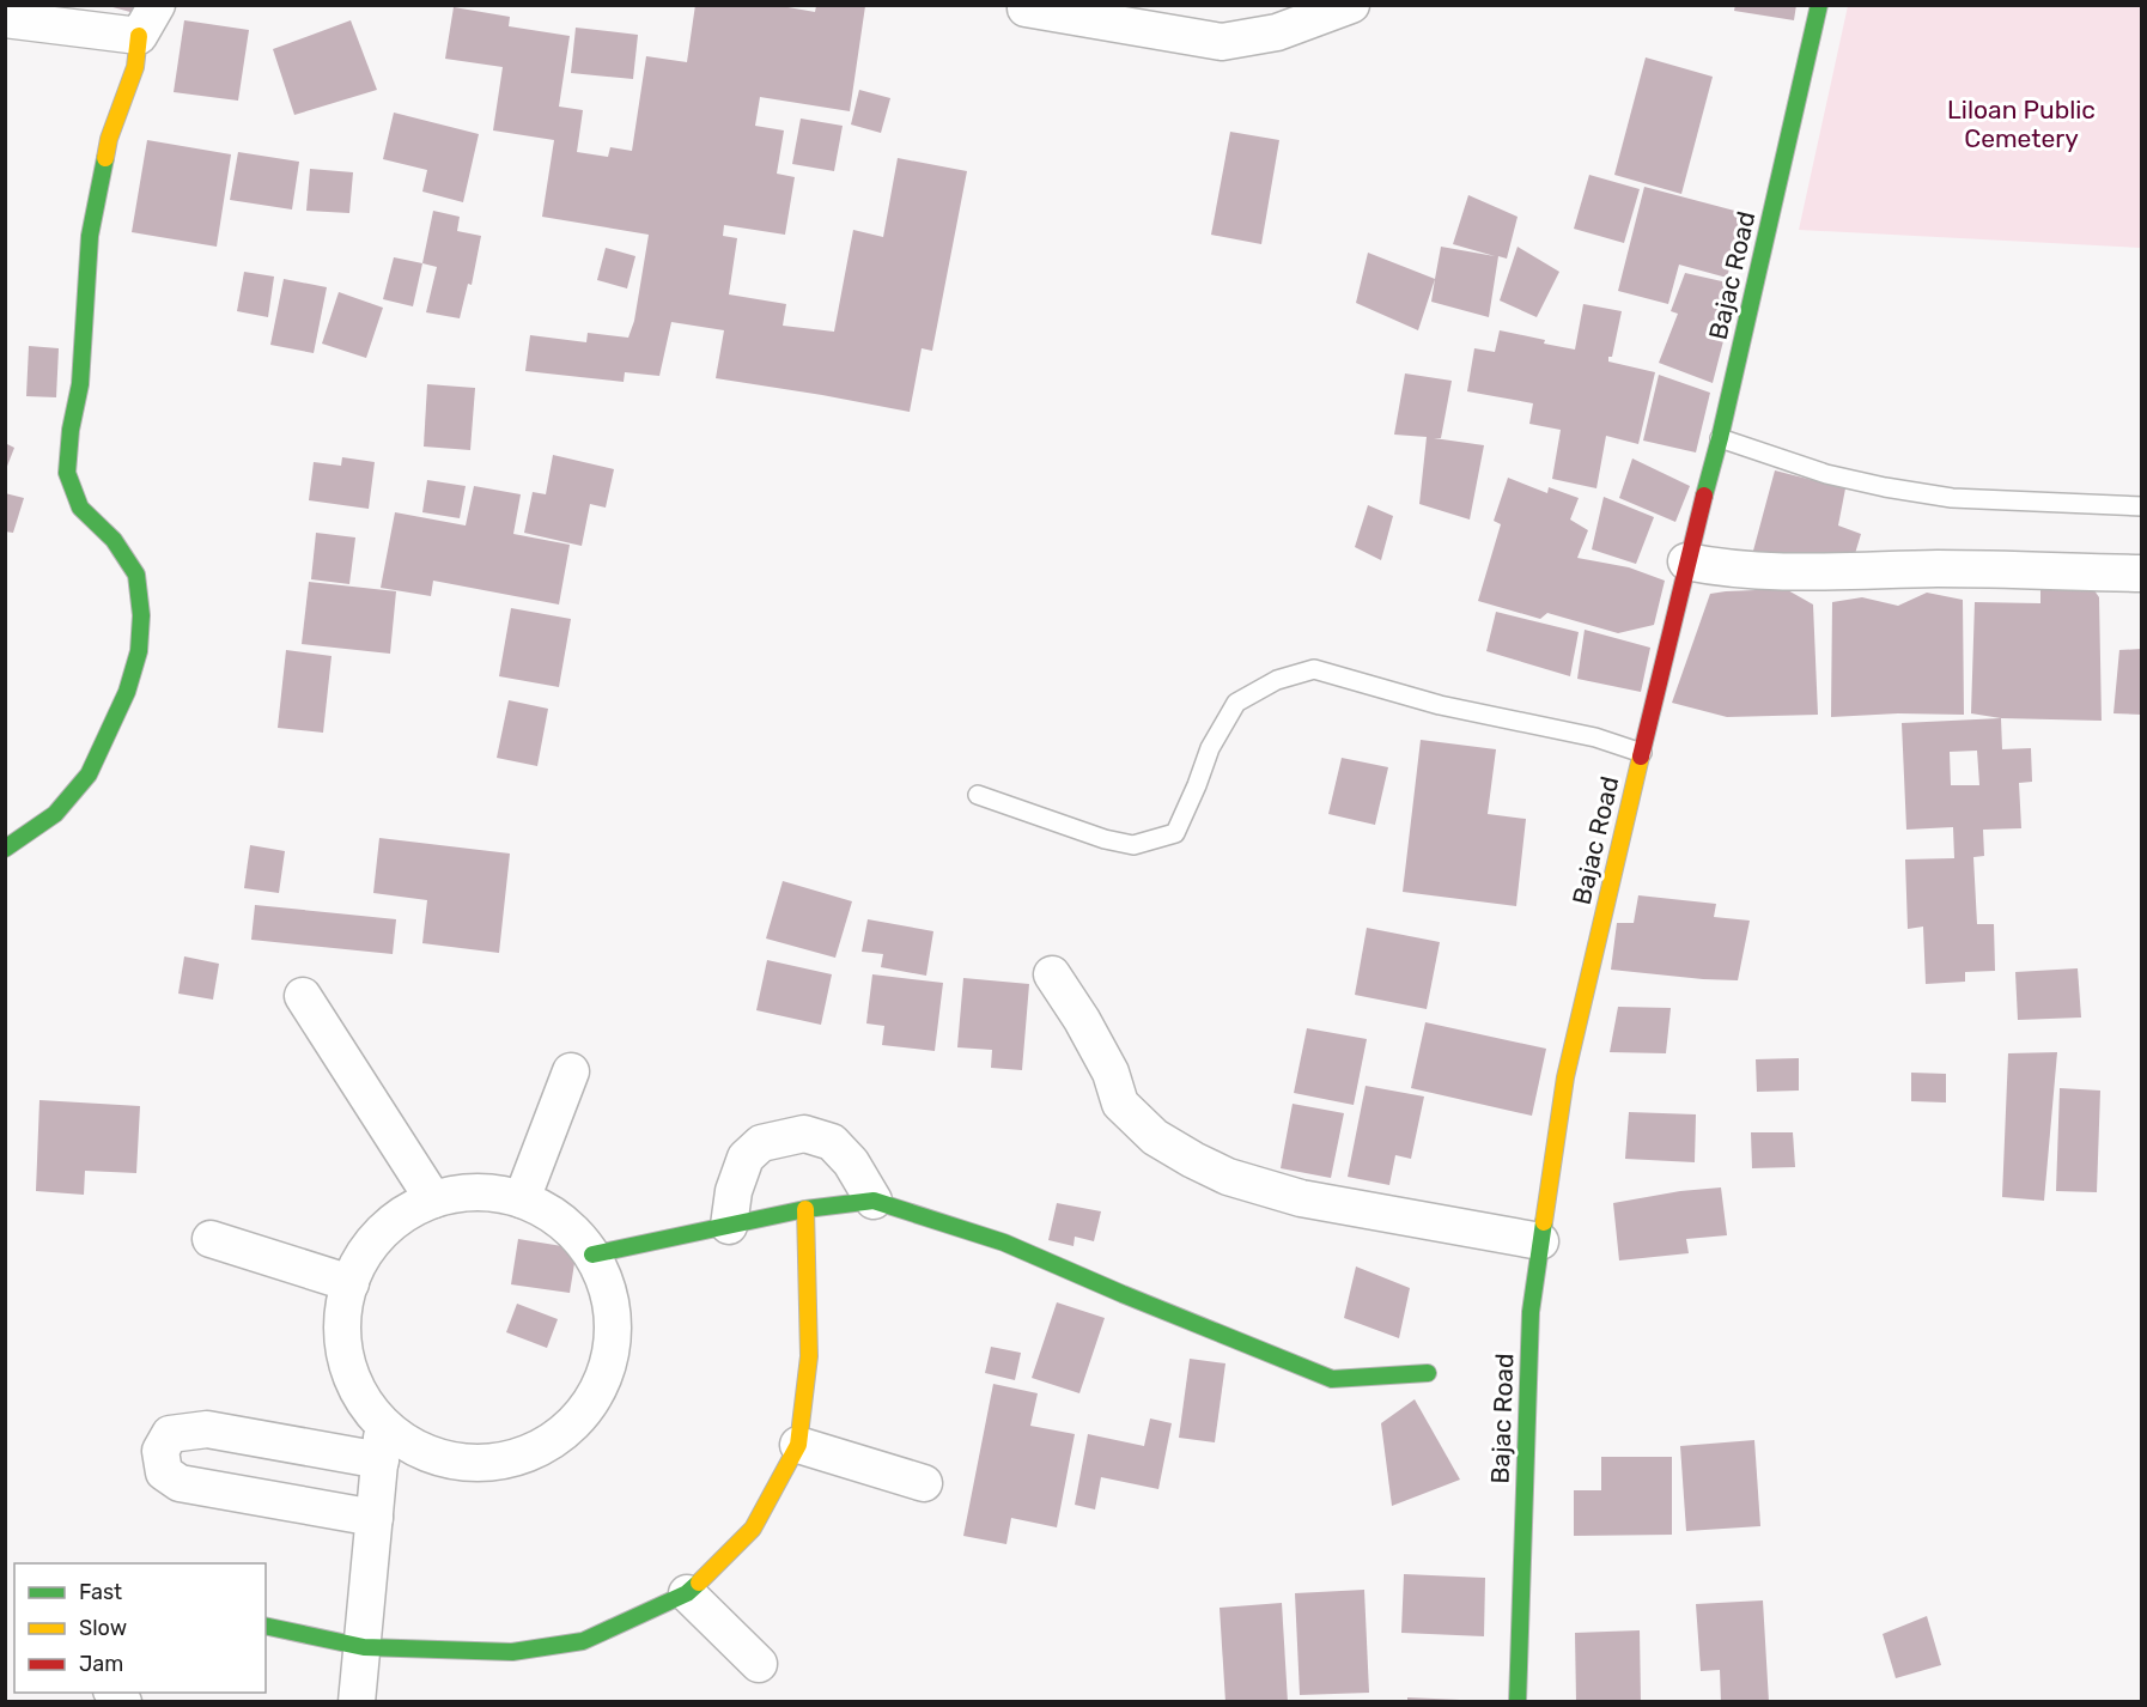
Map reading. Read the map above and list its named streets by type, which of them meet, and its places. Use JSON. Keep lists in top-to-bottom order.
{
  "streets": {
    "street": ["Bajac Road"]
  },
  "parks": ["Liloan Public Cemetery"],
  "legend": ["Fast", "Slow", "Jam"]
}
